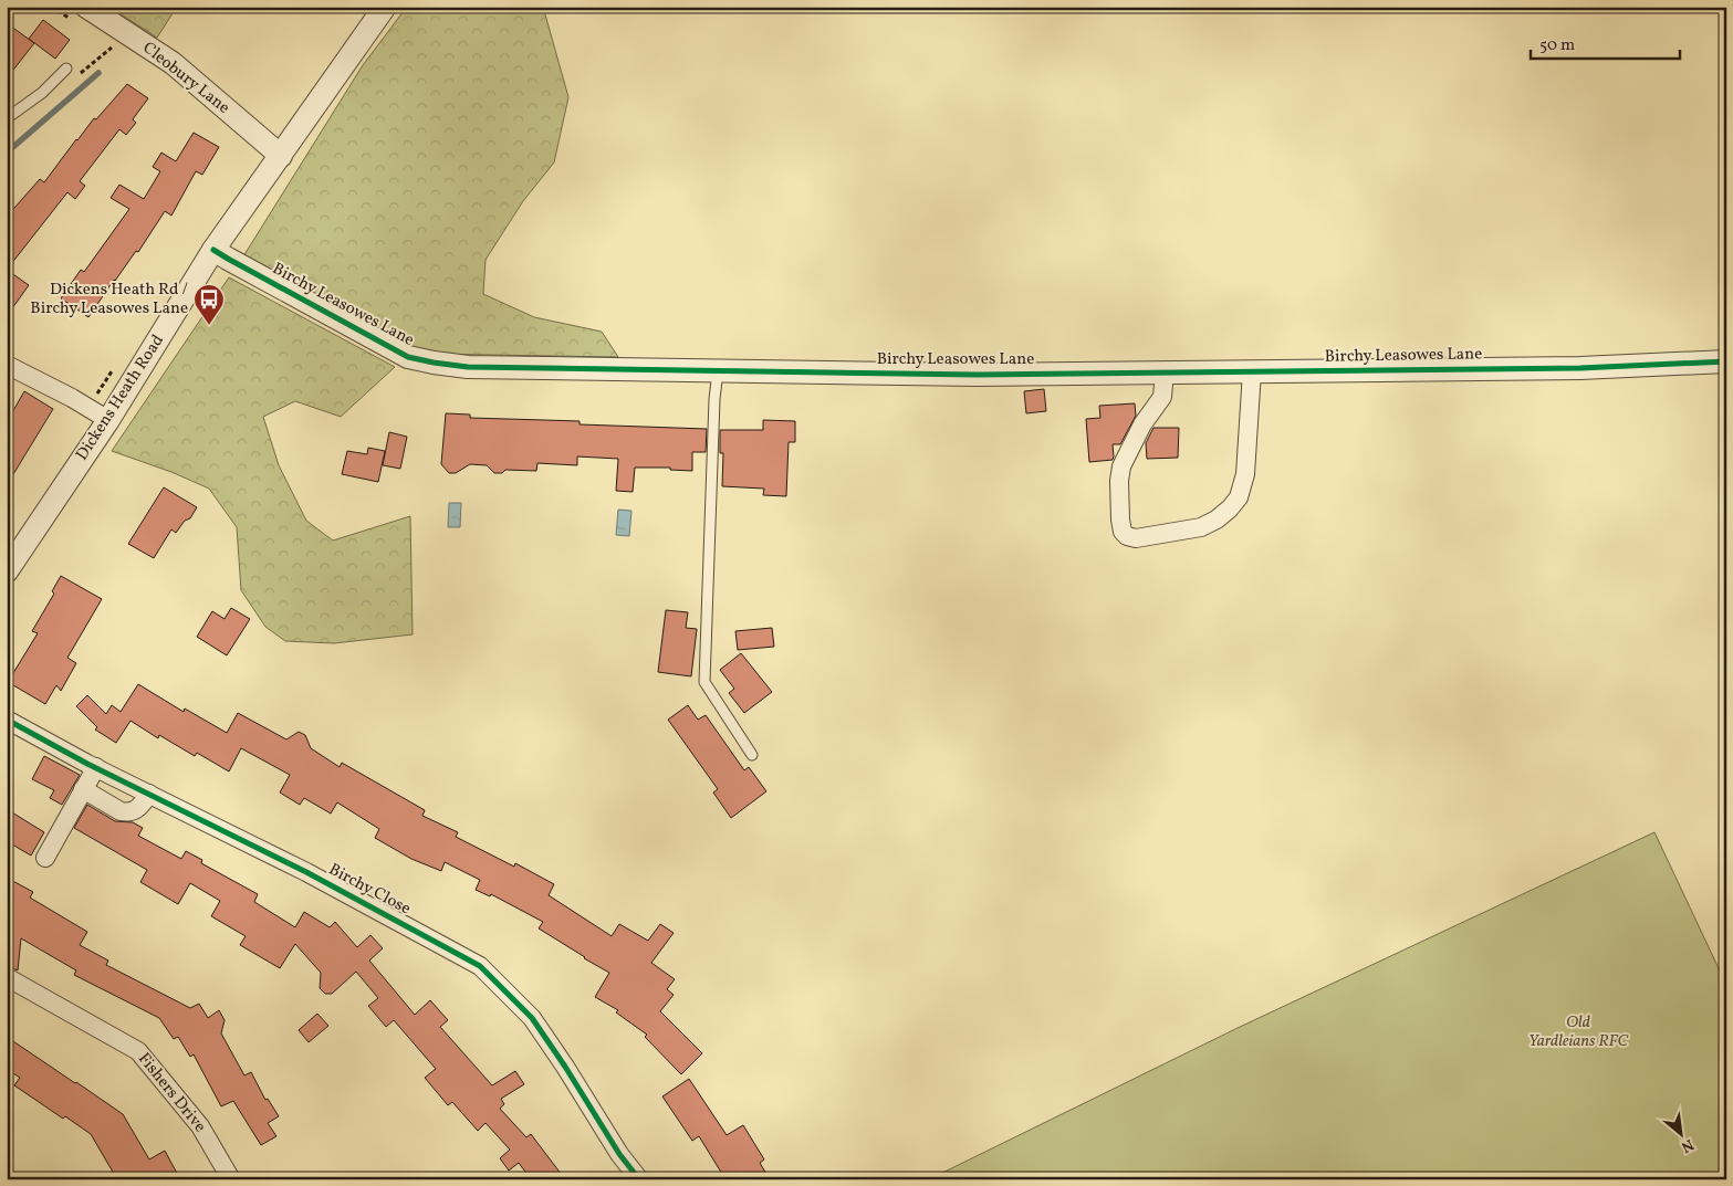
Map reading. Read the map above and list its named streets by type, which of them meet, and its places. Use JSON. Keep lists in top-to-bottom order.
{
  "streets": {
    "street": [
      "Cleobury Lane",
      "Birchy Leasowes Lane",
      "Dickens Heath Road",
      "Birchy Close",
      "Fishers Drive"
    ]
  },
  "crossings": [
    ["Cleobury Lane", "Dickens Heath Road"],
    ["Birchy Leasowes Lane", "Dickens Heath Road"]
  ],
  "parks": ["Old Yardleians RFC"],
  "places": {
    "bus stop": ["Dickens Heath Rd / Birchy Leasowes Lane"]
  },
  "scale_bar": "50 m",
  "north": "bottom right"
}
